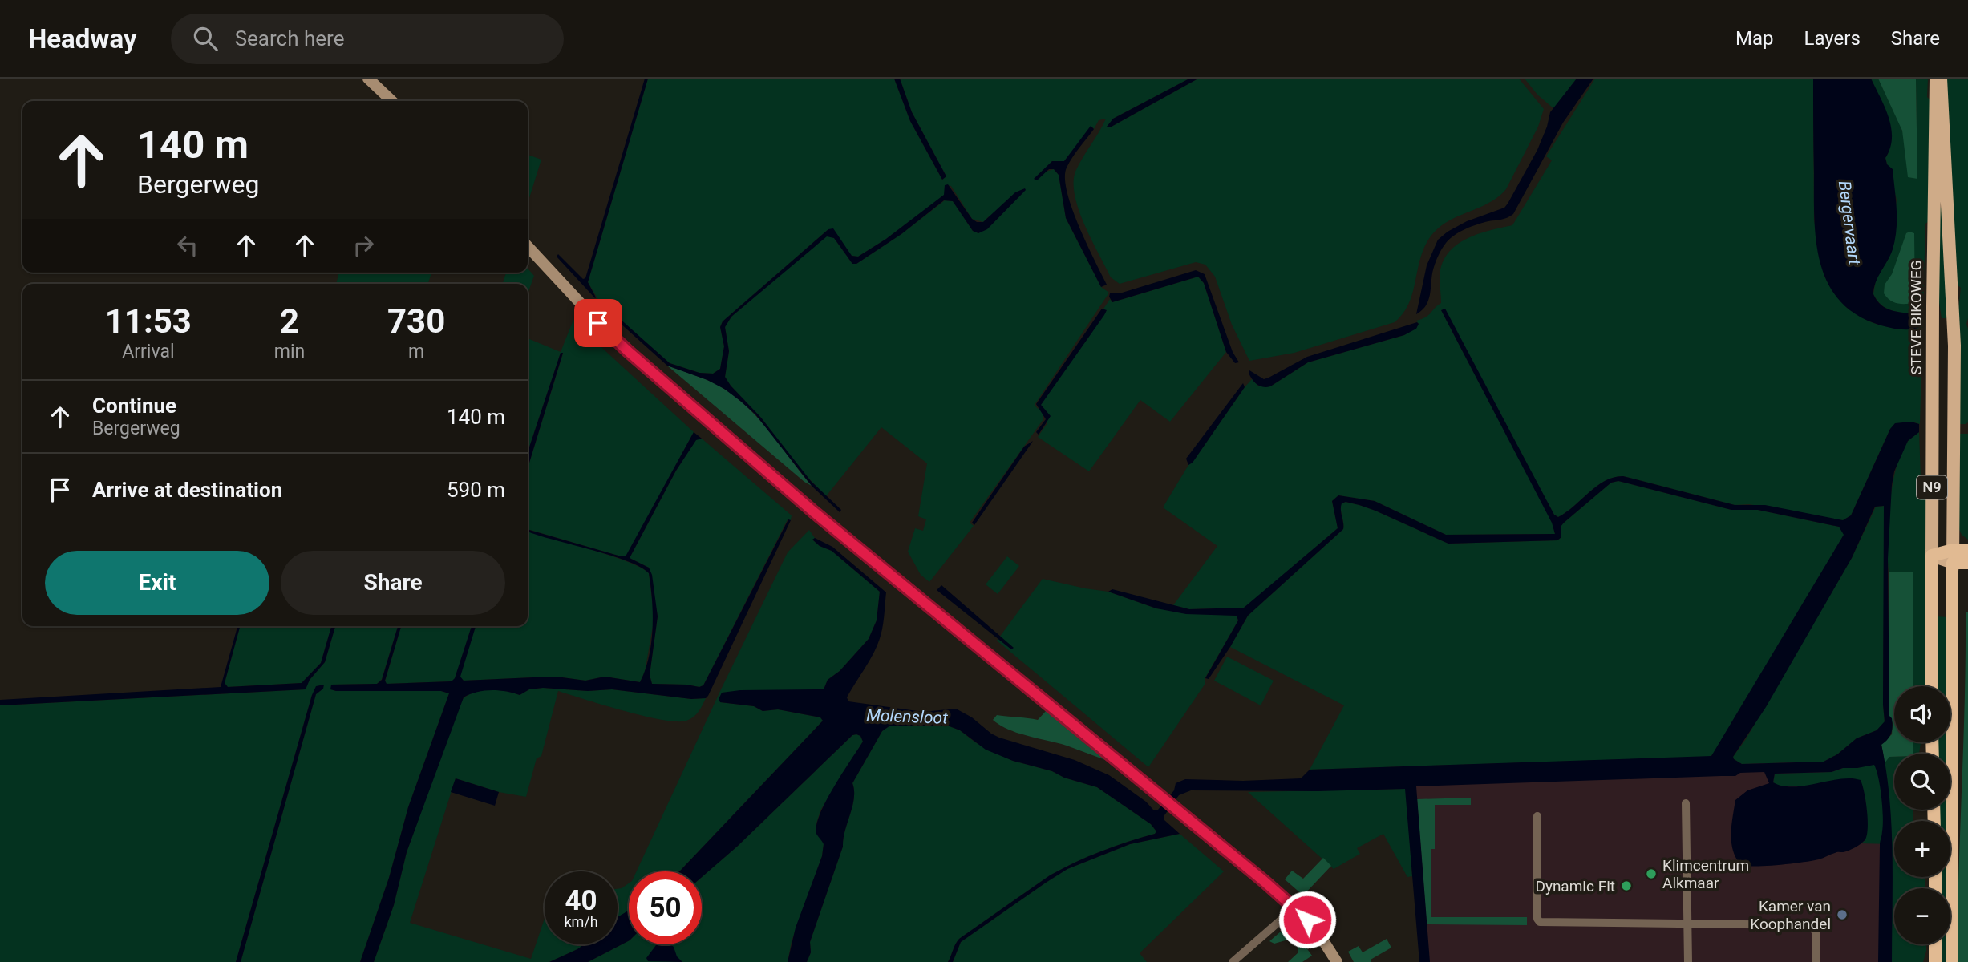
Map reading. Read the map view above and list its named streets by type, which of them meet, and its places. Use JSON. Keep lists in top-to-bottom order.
{
  "streets": {
    "highway": ["N9"],
    "main road": ["STEVE BIKOWEG"]
  },
  "crossings": [
    ["STEVE BIKOWEG", "N9"]
  ],
  "water": ["Bergervaart", "Molensloot"],
  "places": ["Klimcentrum Alkmaar", "Dynamic Fit", "Kamer van Koophandel"],
  "page": {
    "header": "Headway",
    "search": "Search here",
    "nav": ["Map", "Layers", "Share"],
    "turn": ["140 m", "Bergerweg"],
    "eta": [
      "11:53",
      "Arrival",
      "2",
      "min",
      "730",
      "m"
    ],
    "list": [
      {
        "name": "Continue",
        "note": "Bergerweg",
        "value": "140 m"
      },
      {
        "name": "Arrive at destination",
        "value": "590 m"
      }
    ],
    "buttons": ["Exit", "Share"],
    "map_buttons": ["+", "−"],
    "speed": "40 km/h",
    "limit": "50"
  }
}
